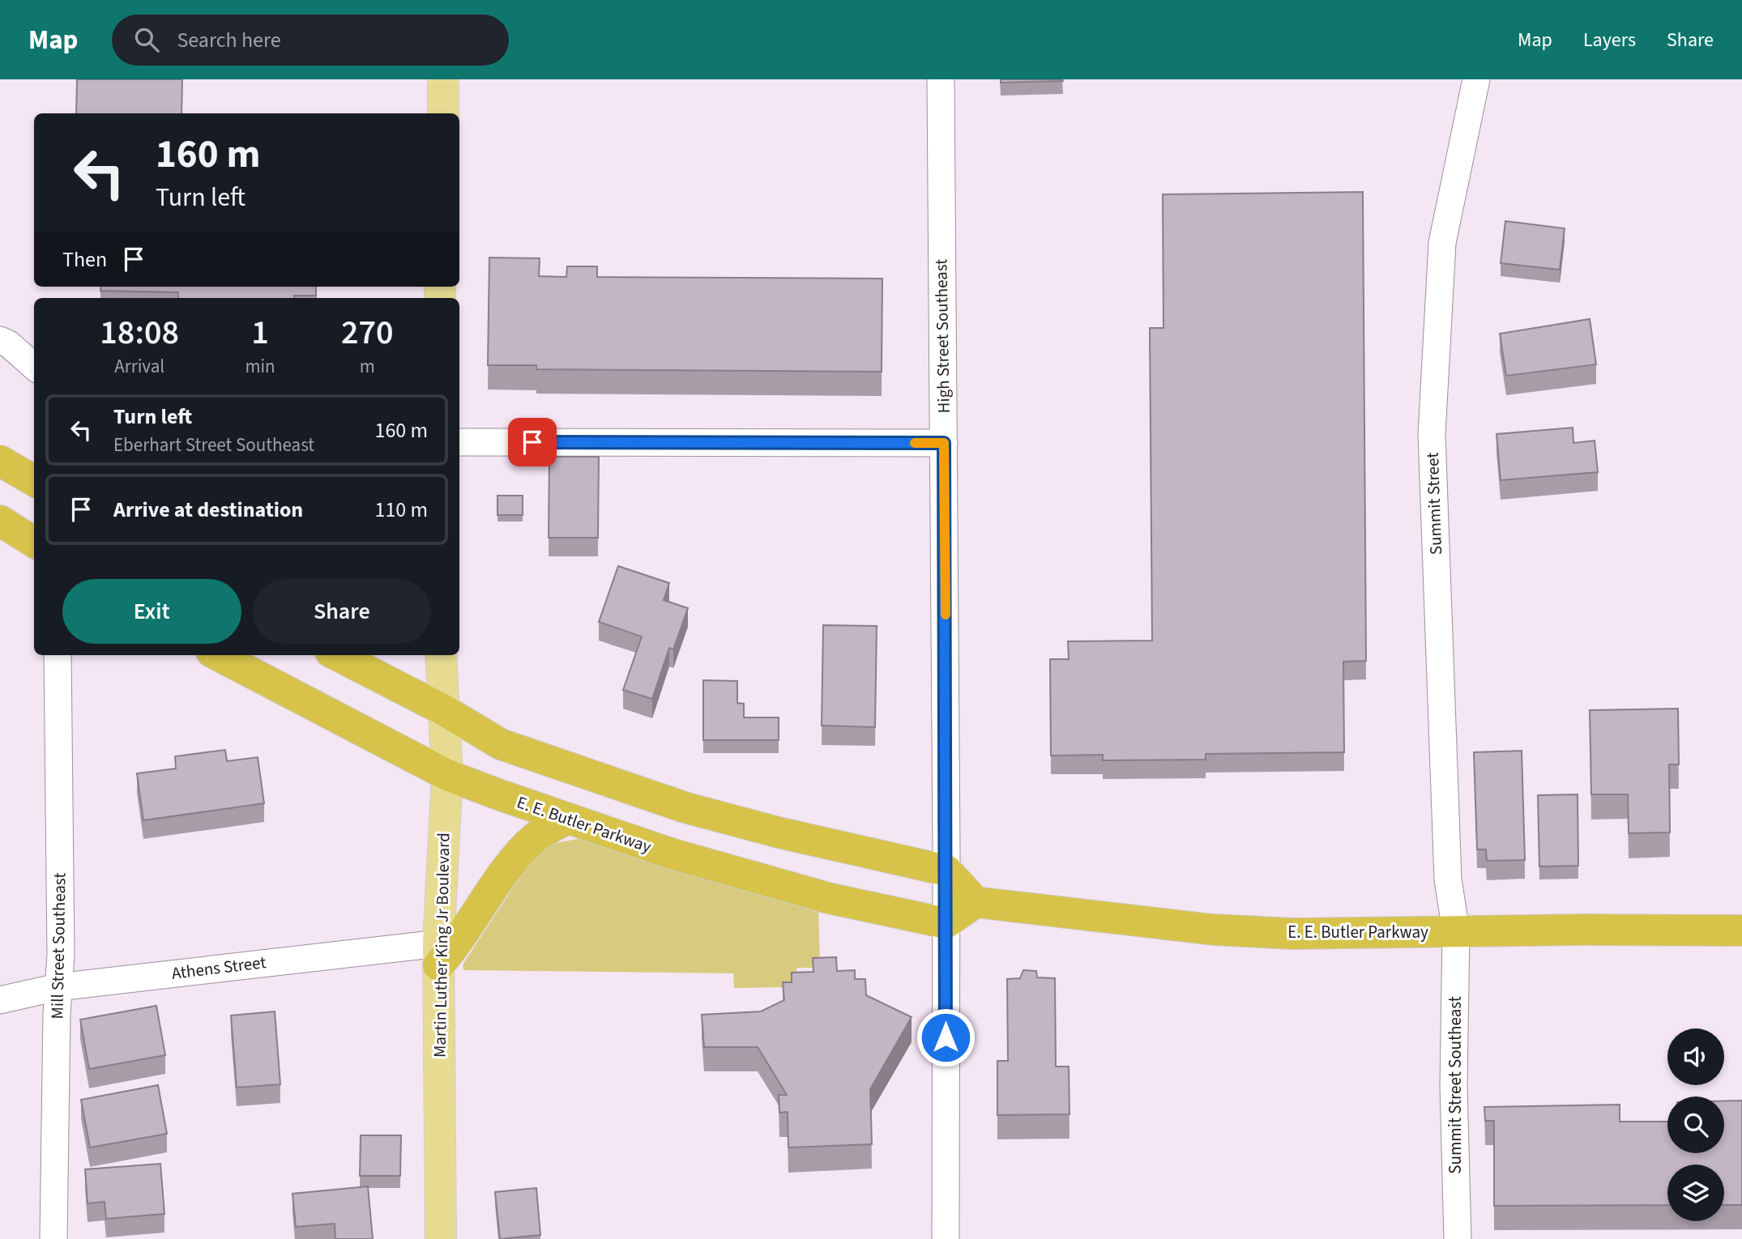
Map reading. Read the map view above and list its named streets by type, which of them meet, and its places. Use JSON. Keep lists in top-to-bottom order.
{
  "streets": {
    "highway": ["E. E. Butler Parkway"],
    "main road": ["Martin Luther King Jr Boulevard"],
    "street": [
      "High Street Southeast",
      "Summit Street",
      "Mill Street Southeast",
      "Athens Street",
      "Summit Street Southeast"
    ]
  },
  "crossings": [
    ["High Street Southeast", "E. E. Butler Parkway"],
    ["Summit Street", "E. E. Butler Parkway"],
    ["Summit Street", "Summit Street Southeast"],
    ["E. E. Butler Parkway", "Martin Luther King Jr Boulevard"],
    ["E. E. Butler Parkway", "Summit Street Southeast"],
    ["Martin Luther King Jr Boulevard", "Athens Street"],
    ["Mill Street Southeast", "Athens Street"]
  ],
  "page": {
    "header": "Map",
    "search": "Search here",
    "nav": ["Map", "Layers", "Share"],
    "turn": ["160 m", "Turn left"],
    "then": "Then",
    "eta": [
      "18:08",
      "Arrival",
      "1",
      "min",
      "270",
      "m"
    ],
    "list": [
      {
        "name": "Turn left",
        "note": "Eberhart Street Southeast",
        "value": "160 m"
      },
      {
        "name": "Arrive at destination",
        "value": "110 m"
      }
    ],
    "buttons": ["Exit", "Share"]
  }
}
